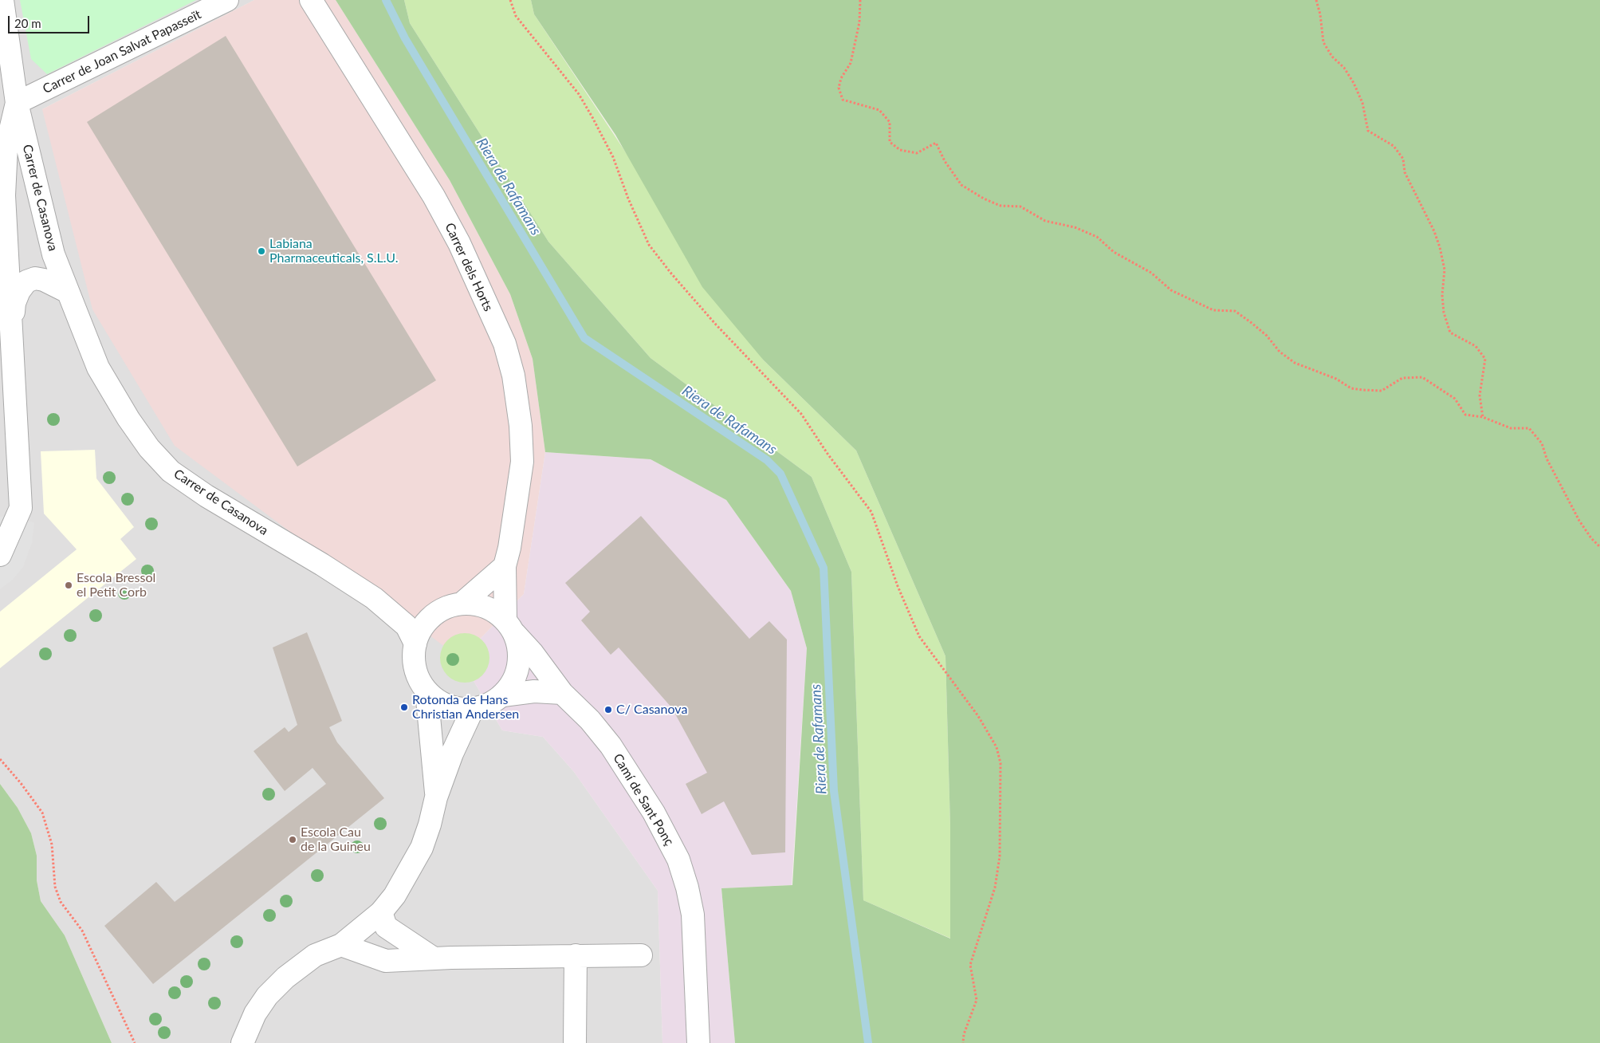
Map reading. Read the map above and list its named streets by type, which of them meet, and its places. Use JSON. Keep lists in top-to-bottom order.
{
  "streets": {
    "street": [
      "Carrer de Joan Salvat Papasseït",
      "Carrer de Casanova",
      "Carrer dels Horts",
      "Camí de Sant Ponç"
    ]
  },
  "crossings": [
    ["Carrer de Joan Salvat Papasseït", "Carrer de Casanova"],
    ["Carrer de Casanova", "Carrer dels Horts"]
  ],
  "water": ["Riera de Rafamans"],
  "places": [
    "Labiana Pharmaceuticals, S.L.U.",
    "Escola Bressol el Petit Corb",
    "Rotonda de Hans Christian Andersen",
    "C/ Casanova",
    "Escola Cau de la Guineu"
  ],
  "scale_bar": "20 m"
}
